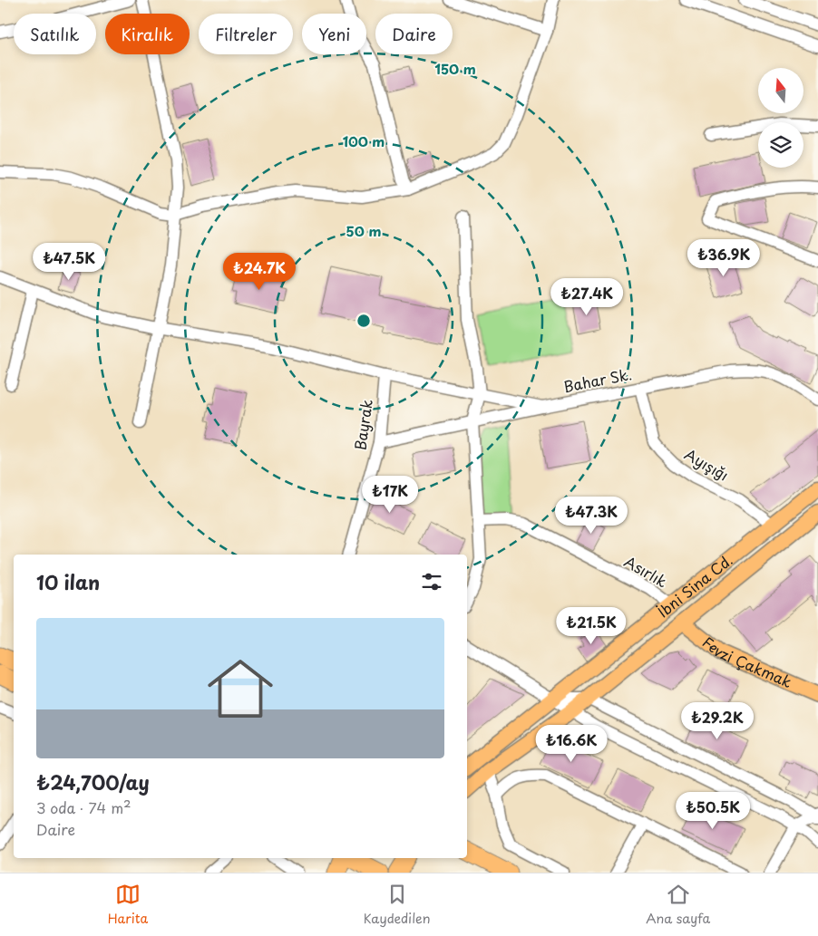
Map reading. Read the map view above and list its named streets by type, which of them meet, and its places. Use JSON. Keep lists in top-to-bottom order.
{
  "streets": {
    "main road": ["İbni Sina Cd.", "Fevzi Çakmak"],
    "street": [
      "Bahar Sk.",
      "Bayrak",
      "Ayışığı",
      "Asırlık"
    ]
  },
  "crossings": [
    ["Bahar Sk.", "Bayrak"],
    ["Bahar Sk.", "Ayışığı"],
    ["Ayışığı", "İbni Sina Cd."],
    ["Asırlık", "İbni Sina Cd."],
    ["İbni Sina Cd.", "Fevzi Çakmak"]
  ],
  "north": "top",
  "page": {
    "chip": [
      "Satılık",
      "Kiralık",
      "Filtreler",
      "Yeni",
      "Daire"
    ],
    "price": [
      "₺36.9K",
      "₺47.5K",
      "₺24.7K",
      "₺27.4K",
      "₺17K",
      "₺47.3K",
      "₺21.5K",
      "₺29.2K",
      "₺16.6K",
      "₺50.5K"
    ],
    "heading": "10 ilan",
    "list": [
      {
        "name": "₺24,700/ay",
        "note": "3 oda · 74 m² · Daire"
      }
    ],
    "tabs": ["Harita", "Kaydedilen", "Ana sayfa"]
  },
  "rings": ["150 m", "100 m", "50 m"]
}
